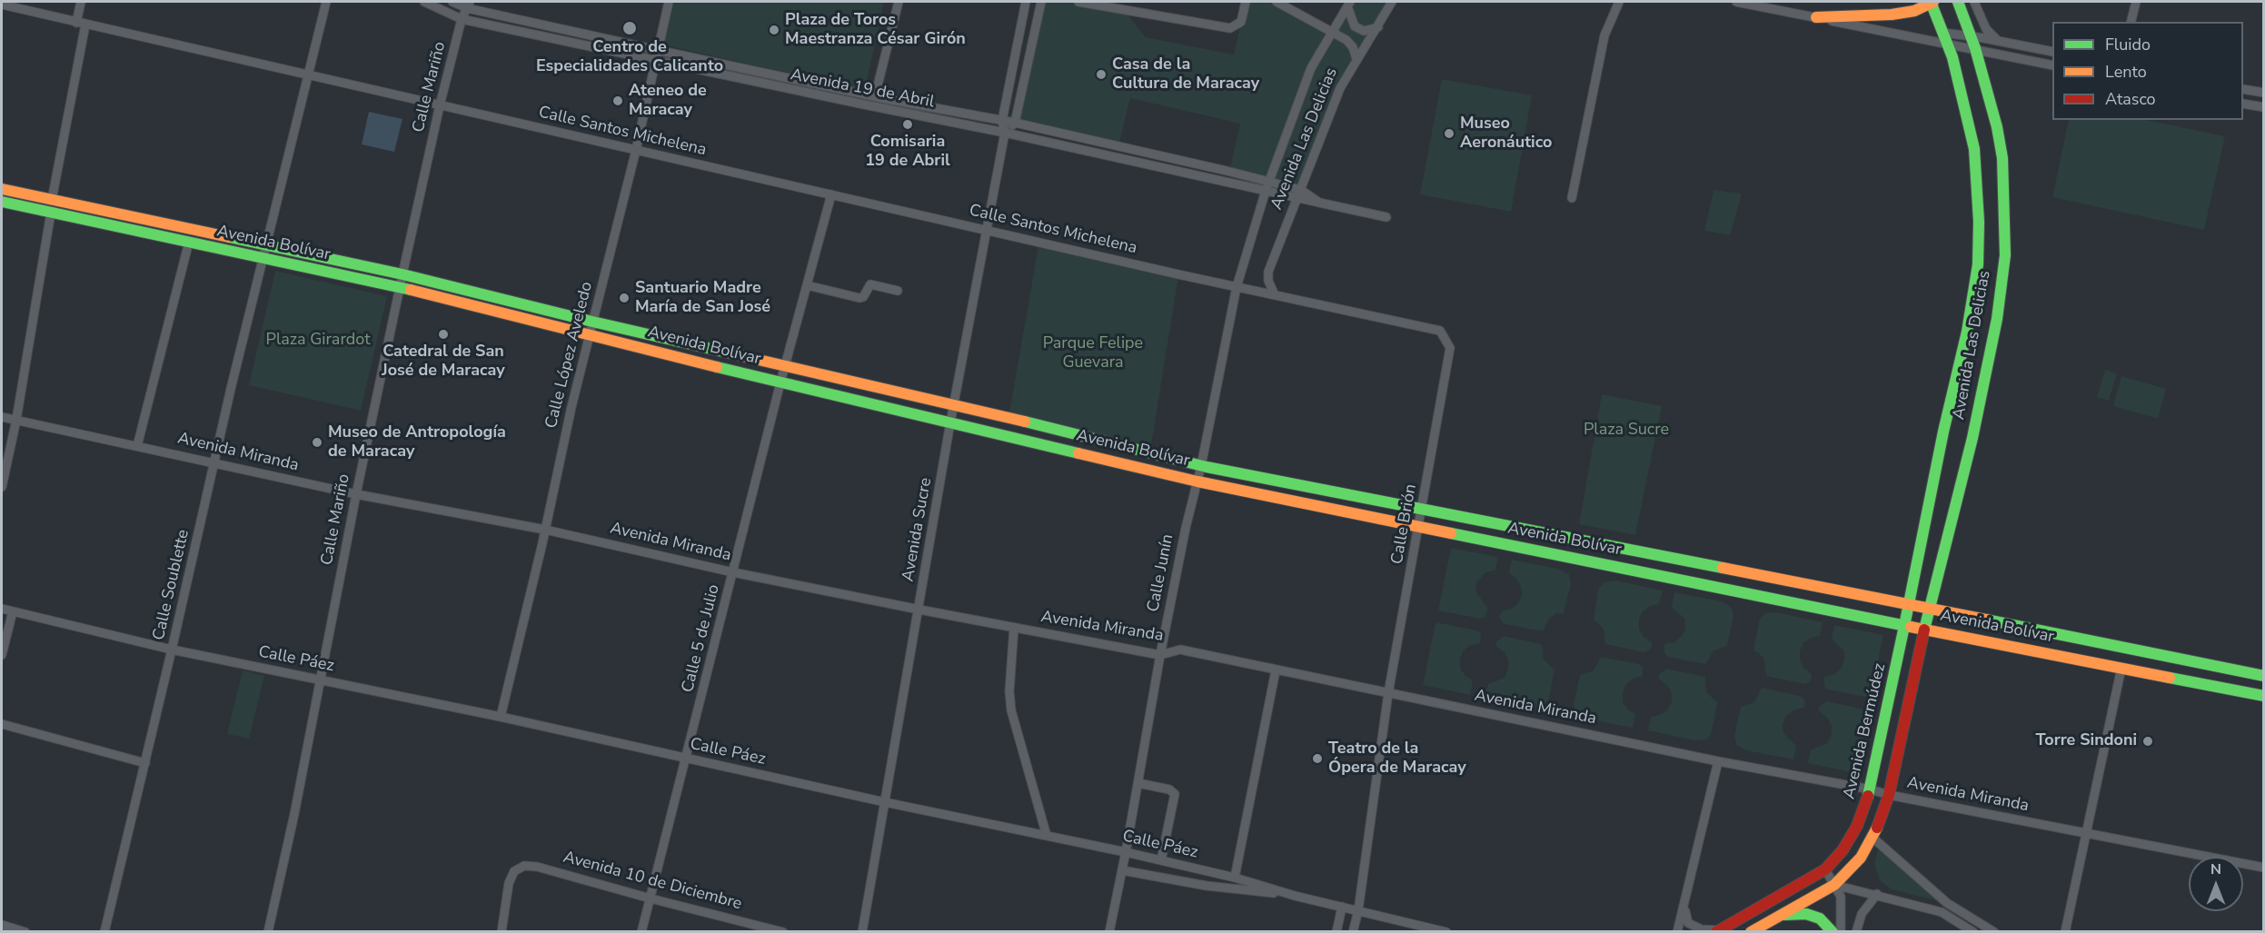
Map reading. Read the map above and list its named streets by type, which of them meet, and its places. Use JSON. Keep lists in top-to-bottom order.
{
  "streets": {
    "main road": ["Avenida Las Delicias", "Avenida Bolívar", "Avenida Bermúdez"],
    "street": [
      "Calle Mariño",
      "Avenida 19 de Abril",
      "Calle Santos Michelena",
      "Calle López Aveledo",
      "Avenida Miranda",
      "Calle Brión",
      "Avenida Sucre",
      "Calle Junín",
      "Calle Soublette",
      "Calle 5 de Julio",
      "Calle Páez",
      "Avenida 10 de Diciembre"
    ]
  },
  "crossings": [
    ["Calle Mariño", "Avenida 19 de Abril"],
    ["Calle Mariño", "Calle Santos Michelena"],
    ["Calle Mariño", "Avenida Bolívar"],
    ["Calle Mariño", "Avenida Miranda"],
    ["Calle Mariño", "Calle Páez"],
    ["Avenida 19 de Abril", "Avenida Las Delicias"],
    ["Avenida 19 de Abril", "Calle López Aveledo"],
    ["Avenida 19 de Abril", "Avenida Sucre"],
    ["Calle Santos Michelena", "Avenida Las Delicias"],
    ["Calle Santos Michelena", "Calle López Aveledo"],
    ["Calle Santos Michelena", "Calle Brión"],
    ["Calle Santos Michelena", "Avenida Sucre"],
    ["Calle Santos Michelena", "Calle Junín"],
    ["Calle Santos Michelena", "Calle Soublette"],
    ["Calle Santos Michelena", "Calle 5 de Julio"],
    ["Avenida Las Delicias", "Avenida Bolívar"],
    ["Avenida Las Delicias", "Calle Brión"],
    ["Avenida Las Delicias", "Calle Junín"],
    ["Avenida Las Delicias", "Avenida Bermúdez"],
    ["Avenida Bolívar", "Calle López Aveledo"],
    ["Avenida Bolívar", "Calle Brión"],
    ["Avenida Bolívar", "Avenida Sucre"],
    ["Avenida Bolívar", "Calle Junín"],
    ["Avenida Bolívar", "Calle Soublette"],
    ["Avenida Bolívar", "Calle 5 de Julio"],
    ["Avenida Bolívar", "Avenida Bermúdez"],
    ["Calle López Aveledo", "Avenida Miranda"],
    ["Calle López Aveledo", "Calle Páez"],
    ["Avenida Miranda", "Calle Brión"],
    ["Avenida Miranda", "Avenida Sucre"],
    ["Avenida Miranda", "Calle Junín"],
    ["Avenida Miranda", "Calle Soublette"],
    ["Avenida Miranda", "Calle 5 de Julio"],
    ["Avenida Miranda", "Avenida Bermúdez"],
    ["Calle Brión", "Calle Junín"],
    ["Calle Brión", "Calle Páez"],
    ["Avenida Sucre", "Calle Páez"],
    ["Calle Junín", "Calle Páez"],
    ["Calle Soublette", "Calle Páez"],
    ["Calle 5 de Julio", "Calle Páez"],
    ["Calle 5 de Julio", "Avenida 10 de Diciembre"]
  ],
  "parks": ["Plaza Girardot", "Parque Felipe Guevara", "Plaza Sucre"],
  "places": [
    "Centro de Especialidades Calicanto",
    "Plaza de Toros Maestranza César Girón",
    "Casa de la Cultura de Maracay",
    "Ateneo de Maracay",
    "Comisaria 19 de Abril",
    "Museo Aeronáutico",
    "Santuario Madre María de San José",
    "Catedral de San José de Maracay",
    "Museo de Antropología de Maracay",
    "Torre Sindoni",
    "Teatro de la Ópera de Maracay"
  ],
  "legend": ["Fluido", "Lento", "Atasco"],
  "north": "top"
}
